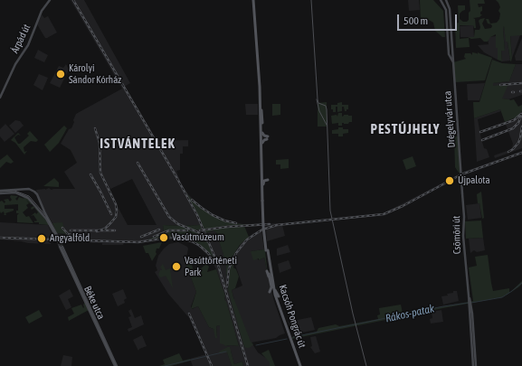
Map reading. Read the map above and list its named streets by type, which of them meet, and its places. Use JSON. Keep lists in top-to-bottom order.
{
  "streets": {
    "main road": [
      "Árpád út",
      "Drégelyvár utca",
      "Csömöri út",
      "Béke utca",
      "Kacsóh Pongrác út"
    ]
  },
  "crossings": [
    ["Drégelyvár utca", "Csömöri út"]
  ],
  "districts": ["PESTÚJHELY", "ISTVÁNTELEK"],
  "water": ["Rákos-patak"],
  "places": [
    "Károlyi Sándor Kórház",
    "Újpalota",
    "Vasútmúzeum",
    "Angyalföld",
    "Vasúttörténeti Park"
  ],
  "scale_bar": "500 m"
}
